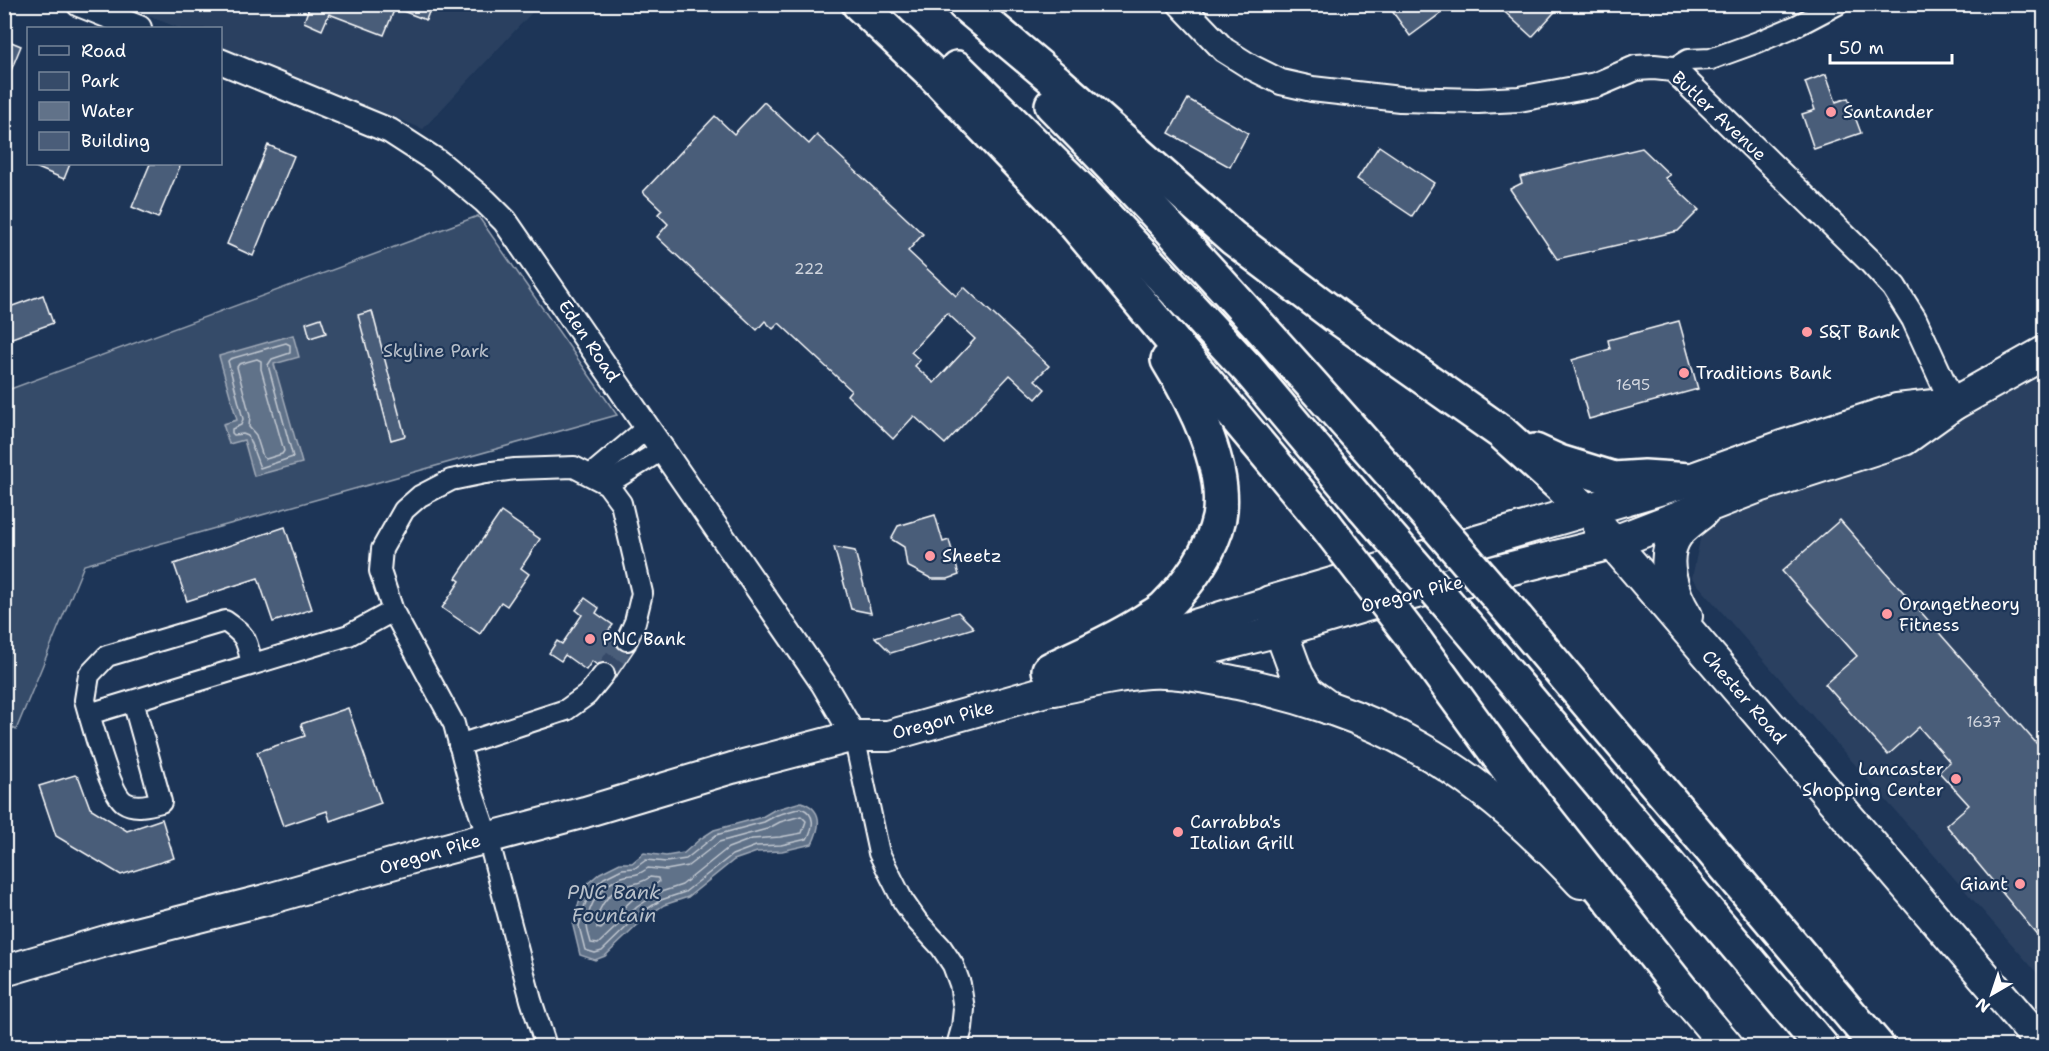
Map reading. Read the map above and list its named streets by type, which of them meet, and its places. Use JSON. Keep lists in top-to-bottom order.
{
  "streets": {
    "highway": ["Oregon Pike", "Chester Road"],
    "street": ["Butler Avenue", "Eden Road"]
  },
  "crossings": [
    ["Butler Avenue", "Oregon Pike"],
    ["Eden Road", "Oregon Pike"],
    ["Oregon Pike", "Chester Road"]
  ],
  "water": ["PNC Bank Fountain"],
  "parks": ["Skyline Park"],
  "places": [
    "Santander",
    "S&T Bank",
    "Traditions Bank",
    "Sheetz",
    "Orangetheory Fitness",
    "PNC Bank",
    "Lancaster Shopping Center",
    "Carrabba's Italian Grill",
    "Giant"
  ],
  "house_numbers": ["222", "1695", "1637"],
  "legend": [
    "Road",
    "Park",
    "Water",
    "Building"
  ],
  "scale_bar": "50 m",
  "north": "bottom left"
}
